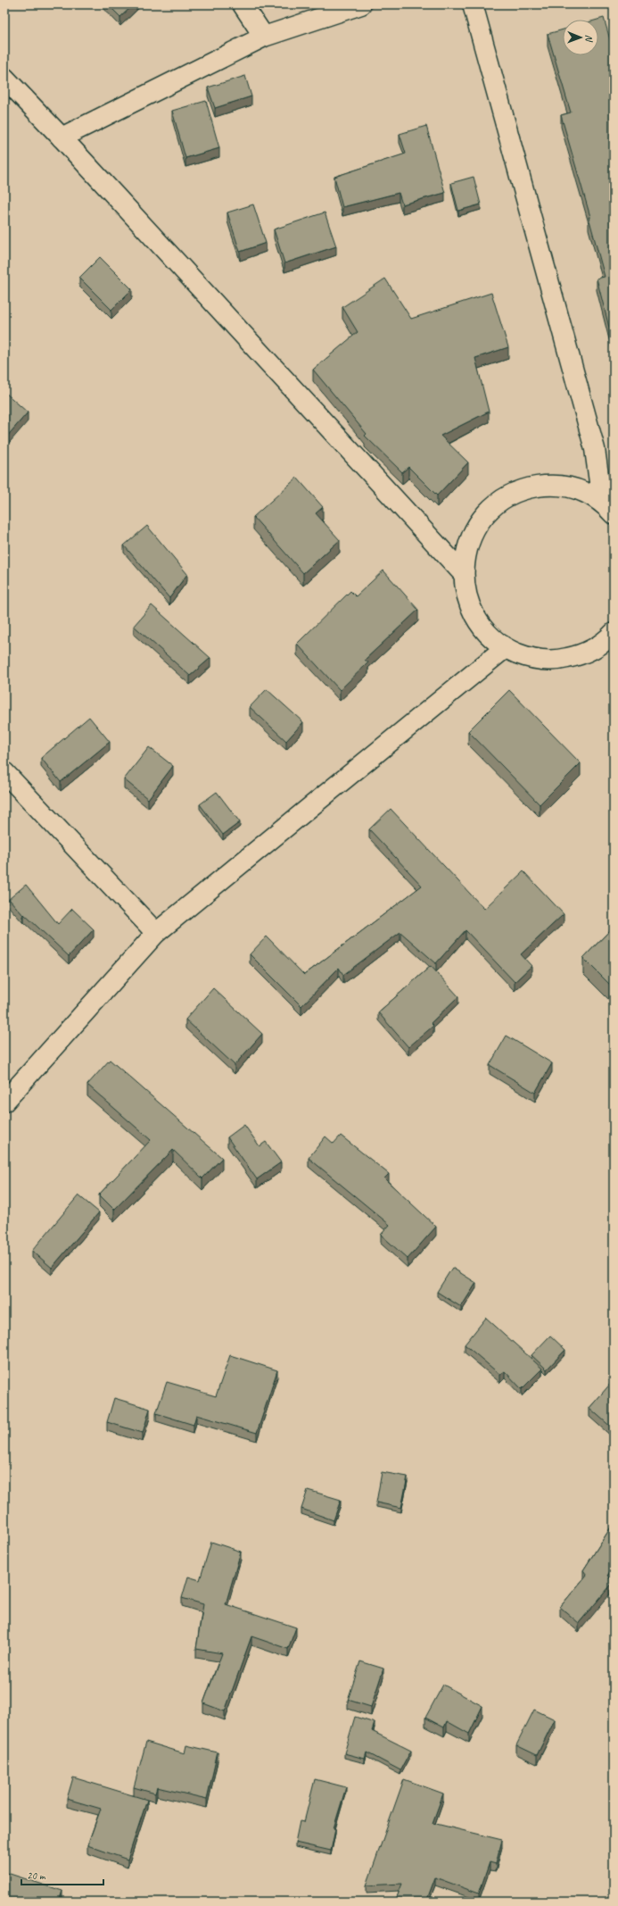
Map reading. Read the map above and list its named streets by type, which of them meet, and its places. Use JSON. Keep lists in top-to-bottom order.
{
  "scale_bar": "20 m",
  "north": "right"
}
